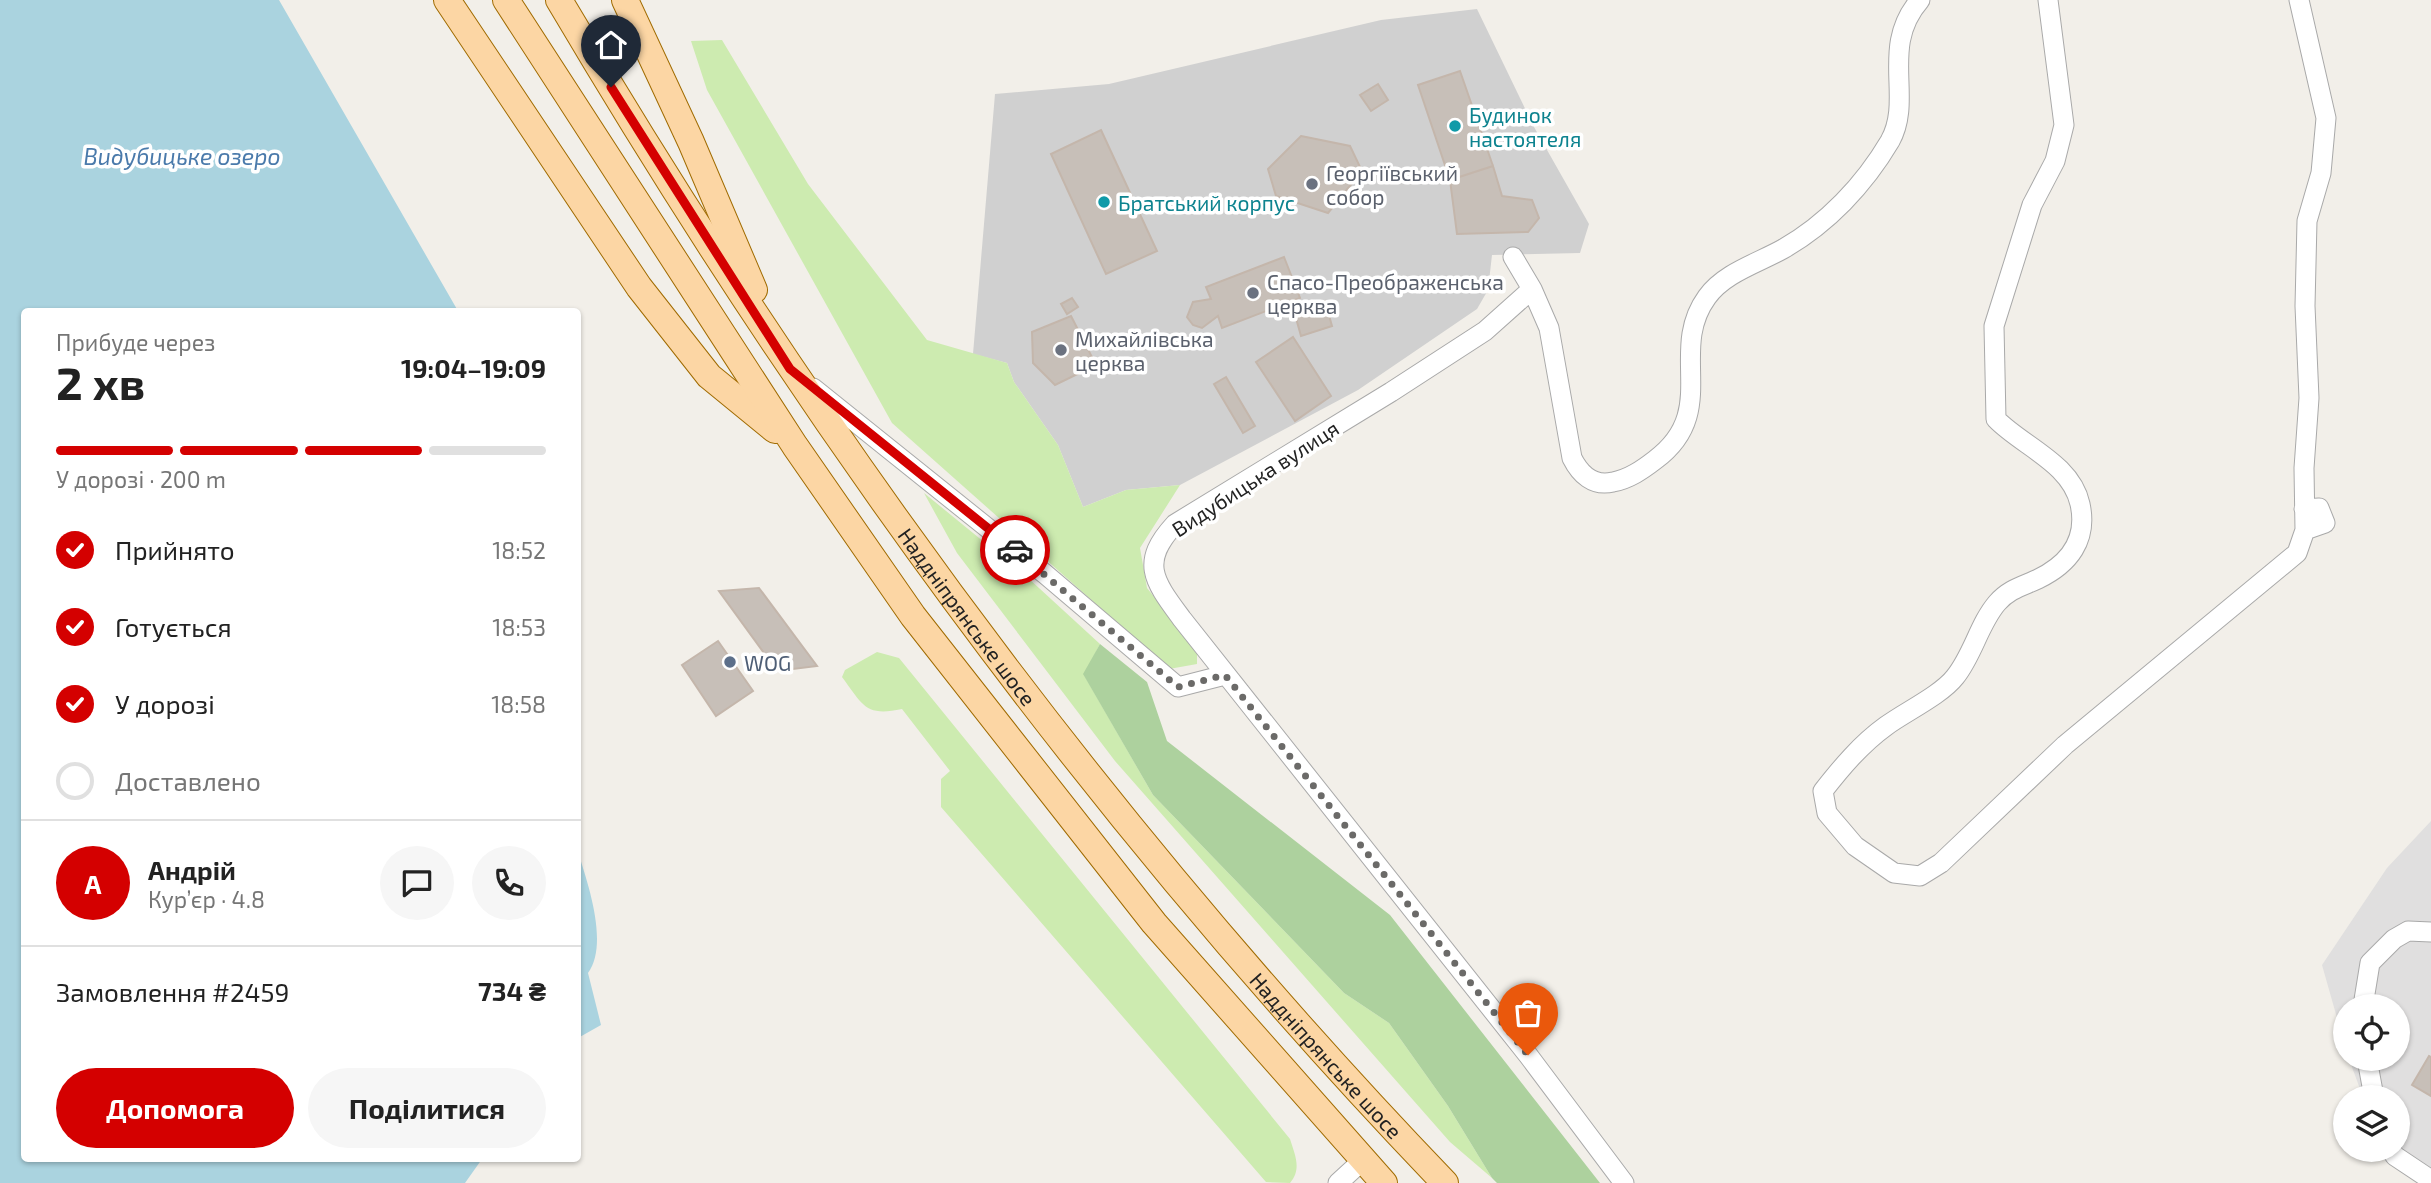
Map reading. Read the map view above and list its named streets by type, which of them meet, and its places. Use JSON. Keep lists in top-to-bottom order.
{
  "streets": {
    "main road": ["Наддніпрянське шосе"],
    "street": ["Видубицька вулиця"]
  },
  "water": ["Видубицьке озеро"],
  "places": [
    "Будинок настоятеля",
    "Георгіївський собор",
    "Братський корпус",
    "Спасо-Преображенська церква",
    "Михайлівська церква",
    "WOG"
  ],
  "page": {
    "heading": ["2 хв", "Прибуде через", "19:04–19:09"],
    "panel": [
      "Андрій",
      "Кур’єр · 4.8",
      "Замовлення #2459",
      "734 ₴"
    ],
    "bar": "У дорозі · 200 m",
    "list": [
      ["Прийнято", "18:52"],
      ["Готується", "18:53"],
      ["У дорозі", "18:58"],
      "Доставлено"
    ],
    "round": "А",
    "buttons": ["Допомога", "Поділитися"]
  }
}
